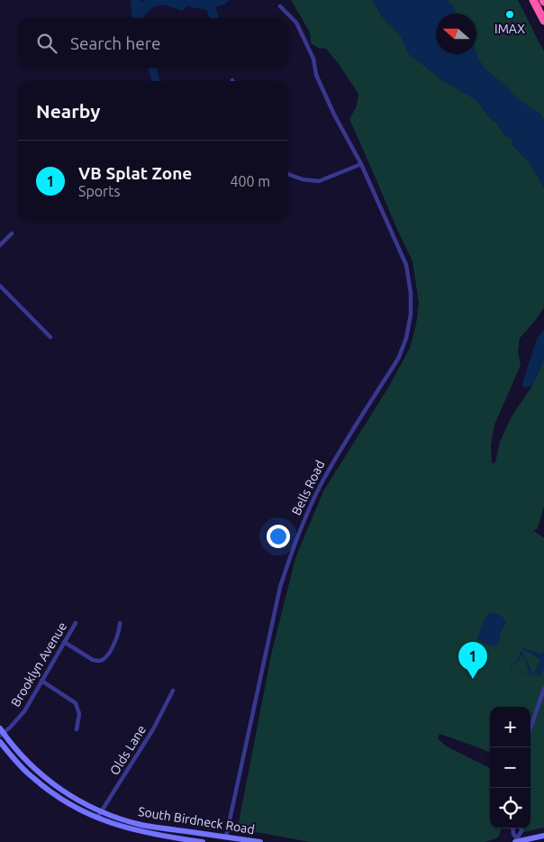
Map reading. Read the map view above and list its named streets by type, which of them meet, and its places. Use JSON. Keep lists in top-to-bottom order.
{
  "streets": {
    "main road": ["South Birdneck Road"],
    "street": ["Bells Road", "Brooklyn Avenue", "Olds Lane"]
  },
  "crossings": [
    ["Bells Road", "South Birdneck Road"],
    ["Brooklyn Avenue", "South Birdneck Road"],
    ["Olds Lane", "South Birdneck Road"]
  ],
  "places": ["IMAX"],
  "north": "left",
  "page": {
    "search": "Search here",
    "heading": "Nearby",
    "list": [
      {
        "mark": "1",
        "name": "VB Splat Zone",
        "note": "Sports",
        "value": "400 m"
      }
    ],
    "pins": "1",
    "map_buttons": ["+", "−"]
  }
}
